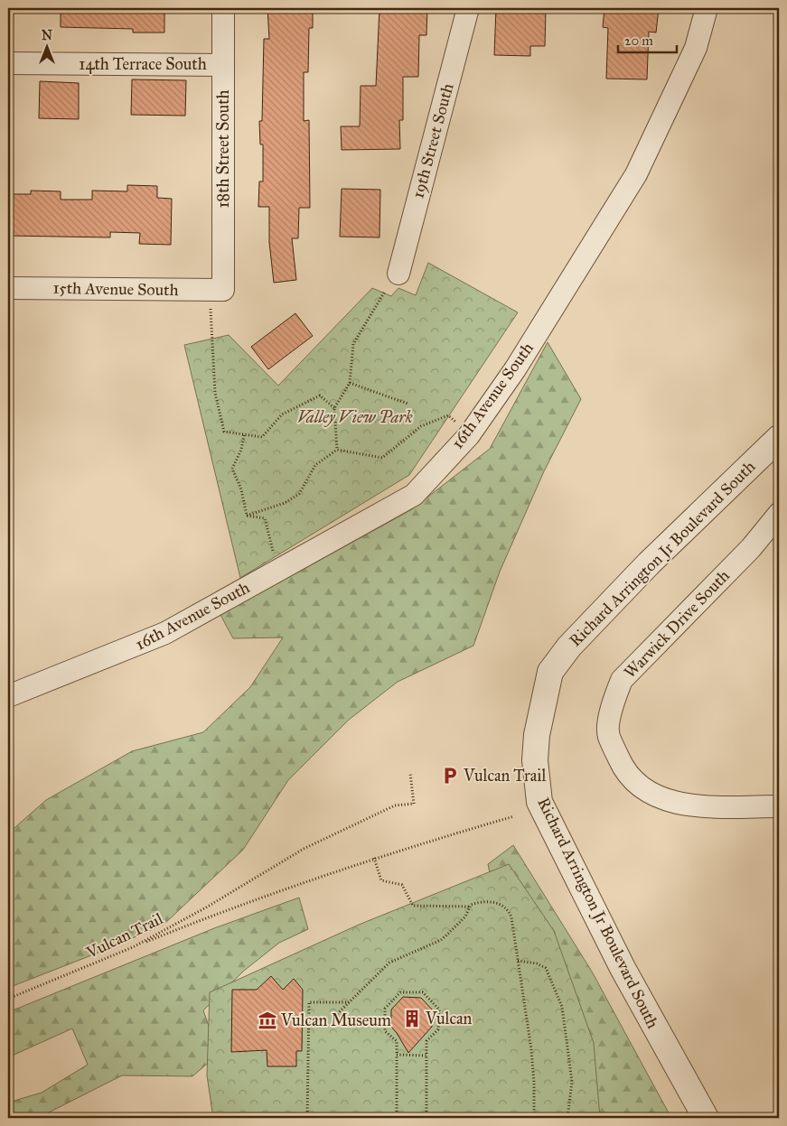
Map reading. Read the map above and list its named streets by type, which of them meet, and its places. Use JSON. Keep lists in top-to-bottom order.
{
  "streets": {
    "street": [
      "14th Terrace South",
      "19th Street South",
      "18th Street South",
      "15th Avenue South",
      "16th Avenue South",
      "Richard Arrington Jr Boulevard South",
      "Warwick Drive South"
    ],
    "path": ["Vulcan Trail"]
  },
  "crossings": [
    ["14th Terrace South", "18th Street South"],
    ["18th Street South", "15th Avenue South"]
  ],
  "parks": ["Valley View Park"],
  "places": {
    "parking": ["Vulcan Trail"],
    "building": ["Vulcan"],
    "museum": ["Vulcan Museum"]
  },
  "scale_bar": "20 m",
  "north": "top"
}
